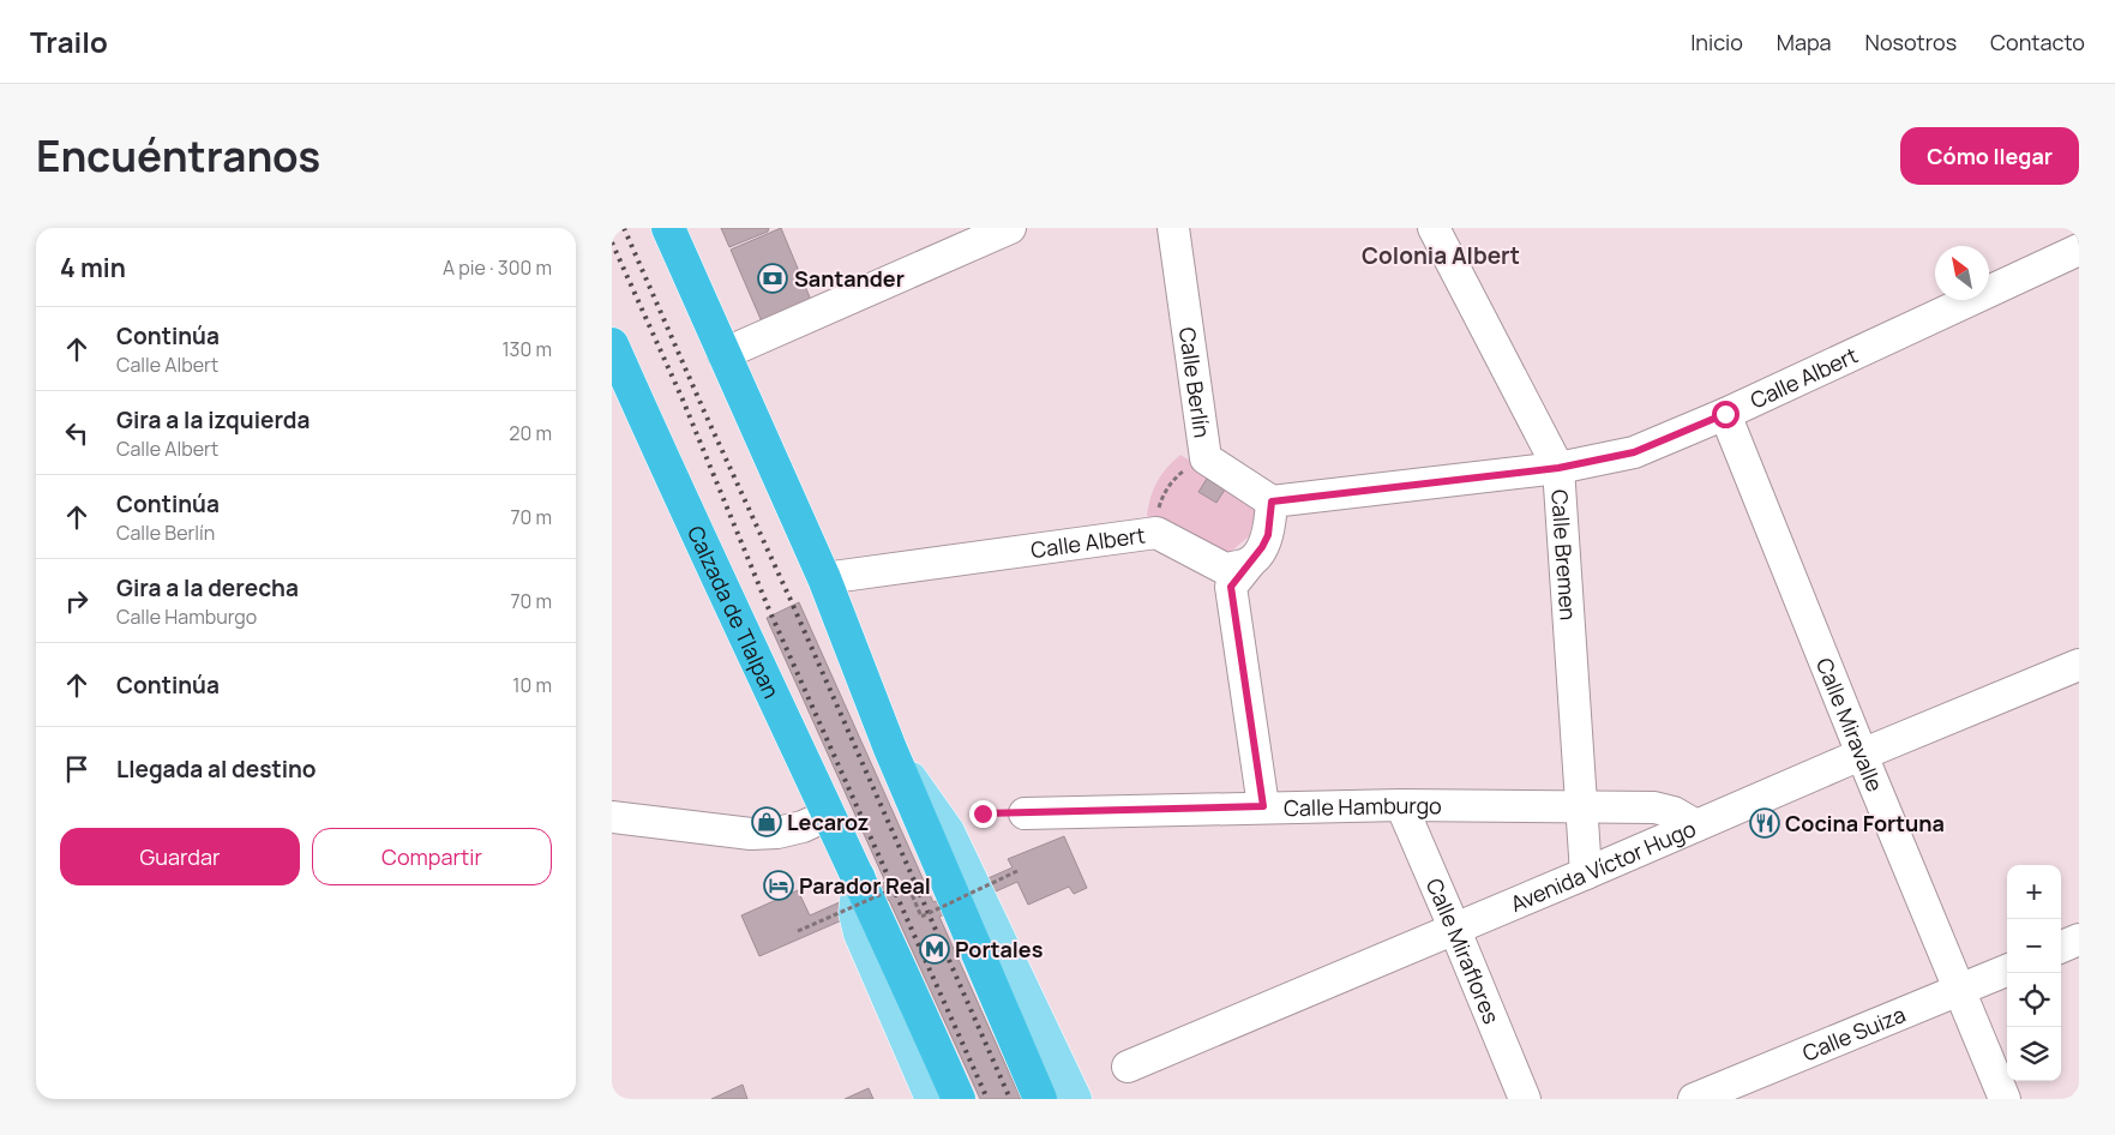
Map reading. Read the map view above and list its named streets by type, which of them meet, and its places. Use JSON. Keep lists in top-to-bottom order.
{
  "streets": {
    "highway": ["Calzada de Tlalpan"],
    "street": [
      "Calle Albert",
      "Calle Berlín",
      "Calle Bremen",
      "Calle Miravalle",
      "Calle Hamburgo",
      "Avenida Víctor Hugo",
      "Calle Miraflores",
      "Calle Suiza"
    ]
  },
  "crossings": [
    ["Calle Albert", "Calle Berlín"],
    ["Calle Albert", "Calle Bremen"],
    ["Calle Albert", "Calle Miravalle"],
    ["Calle Bremen", "Calle Hamburgo"],
    ["Calle Bremen", "Avenida Víctor Hugo"],
    ["Calle Miravalle", "Avenida Víctor Hugo"],
    ["Calle Miravalle", "Calle Suiza"],
    ["Calle Hamburgo", "Avenida Víctor Hugo"],
    ["Calle Hamburgo", "Calle Miraflores"],
    ["Avenida Víctor Hugo", "Calle Miraflores"]
  ],
  "districts": ["Colonia Albert"],
  "places": {
    "bank": ["Santander"],
    "shop": ["Lecaroz"],
    "restaurant": ["Cocina Fortuna"],
    "hotel": ["Parador Real"],
    "metro station": ["Portales"]
  },
  "north": "top left",
  "page": {
    "header": "Trailo",
    "nav": [
      "Inicio",
      "Mapa",
      "Nosotros",
      "Contacto"
    ],
    "title": "Encuéntranos",
    "buttons": [
      "Cómo llegar",
      ["Guardar", "Compartir"]
    ],
    "heading": ["4 min", "A pie · 300 m"],
    "list": [
      ["Continúa", "Calle Albert", "130 m"],
      ["Gira a la izquierda", "Calle Albert", "20 m"],
      ["Continúa", "Calle Berlín", "70 m"],
      ["Gira a la derecha", "Calle Hamburgo", "70 m"],
      ["Continúa", "10 m"],
      "Llegada al destino"
    ],
    "map_buttons": ["+", "−"]
  }
}
